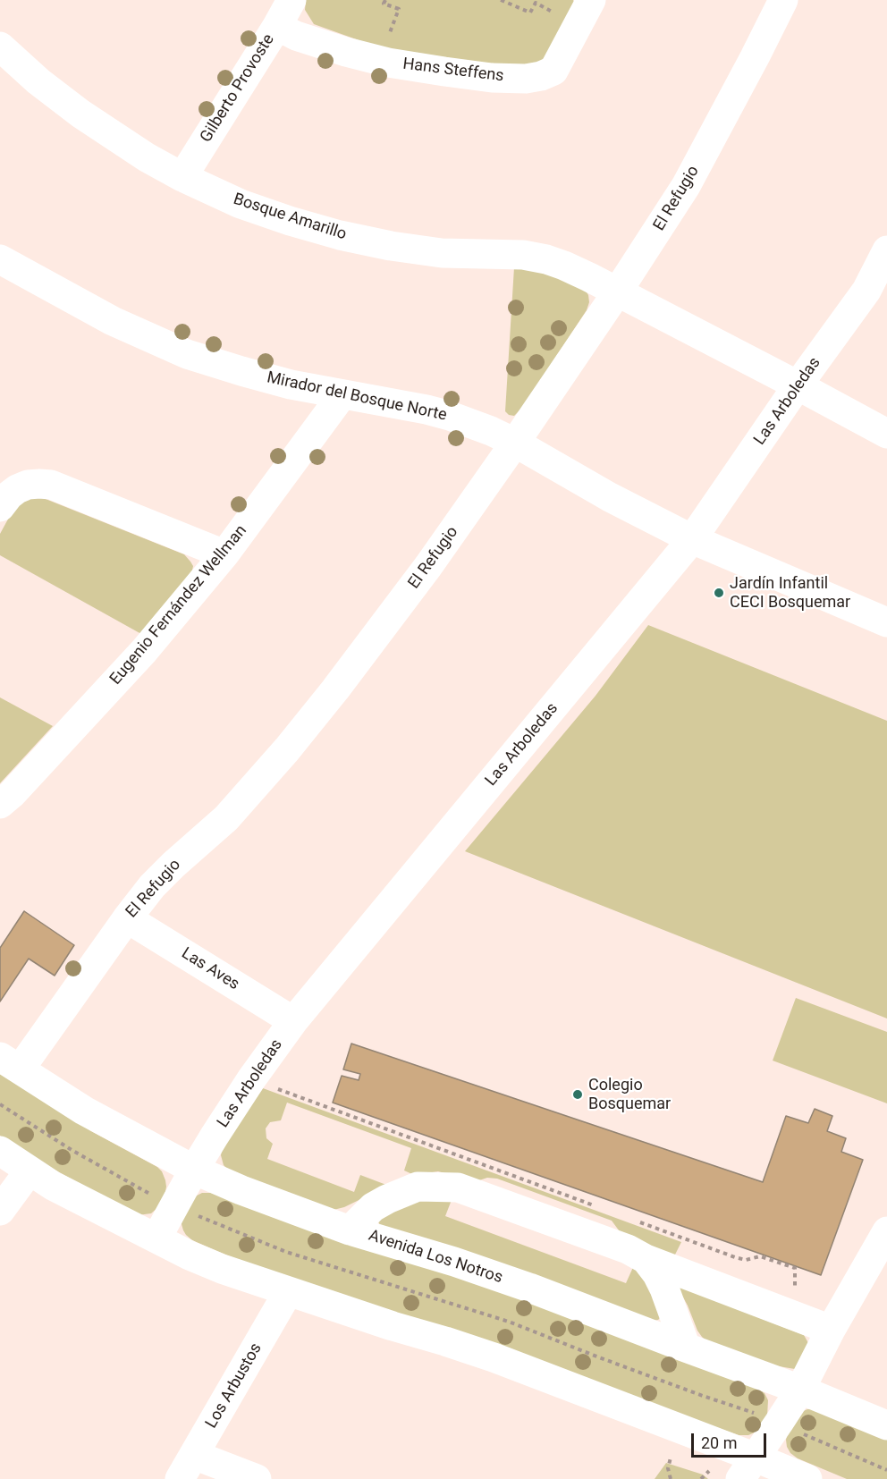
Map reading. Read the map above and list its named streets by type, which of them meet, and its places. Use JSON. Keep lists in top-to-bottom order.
{
  "streets": {
    "street": [
      "Hans Steffens",
      "Gilberto Provoste",
      "El Refugio",
      "Bosque Amarillo",
      "Mirador del Bosque Norte",
      "Las Arboledas",
      "Eugenio Fernández Wellman",
      "Las Aves",
      "Avenida Los Notros",
      "Los Arbustos"
    ]
  },
  "crossings": [
    ["Hans Steffens", "Gilberto Provoste"],
    ["Gilberto Provoste", "Bosque Amarillo"],
    ["El Refugio", "Bosque Amarillo"],
    ["El Refugio", "Mirador del Bosque Norte"],
    ["El Refugio", "Las Aves"],
    ["El Refugio", "Avenida Los Notros"],
    ["Bosque Amarillo", "Las Arboledas"],
    ["Mirador del Bosque Norte", "Las Arboledas"],
    ["Mirador del Bosque Norte", "Eugenio Fernández Wellman"],
    ["Las Arboledas", "Las Aves"],
    ["Las Arboledas", "Avenida Los Notros"]
  ],
  "places": ["Jardín Infantil CECI Bosquemar", "Colegio Bosquemar"],
  "scale_bar": "20 m"
}
